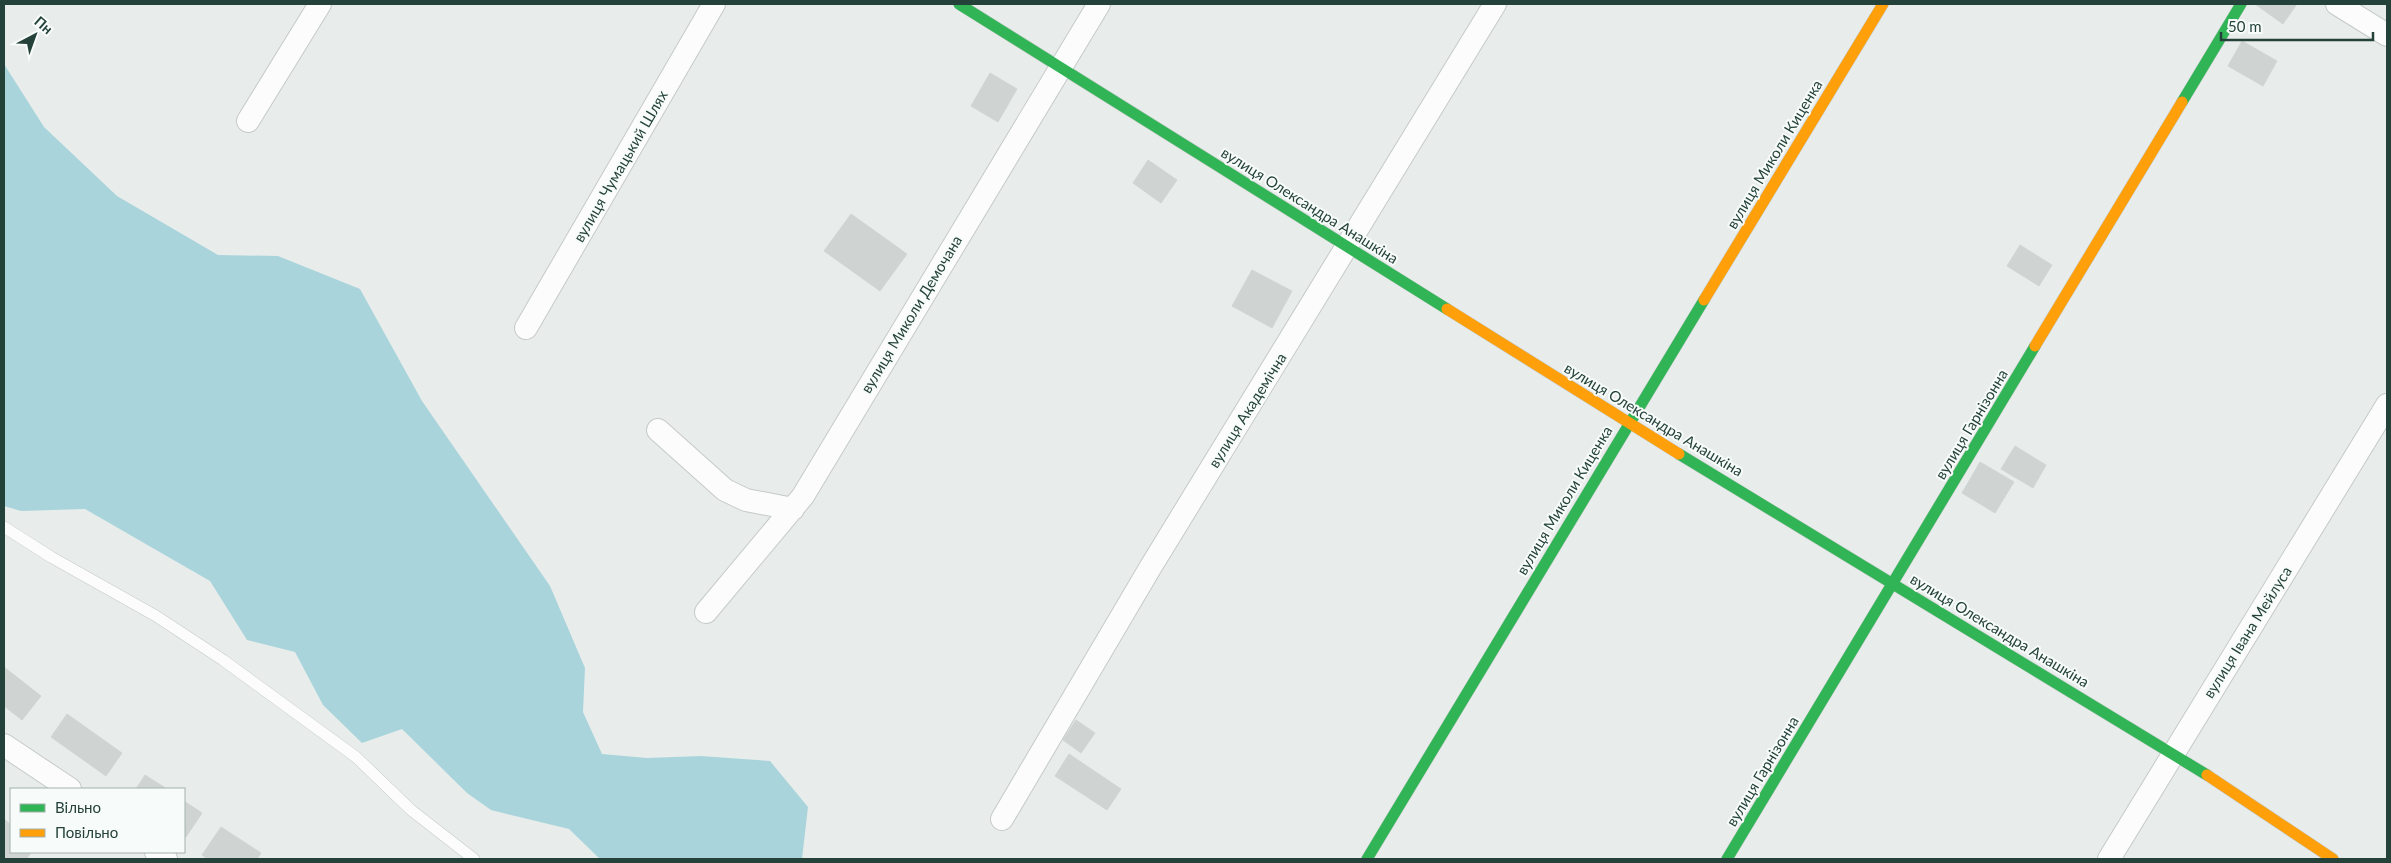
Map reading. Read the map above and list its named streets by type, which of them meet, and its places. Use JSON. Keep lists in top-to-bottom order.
{
  "streets": {
    "street": [
      "вулиця Миколи Киценка",
      "вулиця Чумацький Шлях",
      "вулиця Олександра Анашкіна",
      "вулиця Миколи Демочана",
      "вулиця Академічна",
      "вулиця Гарнізонна",
      "вулиця Івана Мейлуса"
    ]
  },
  "crossings": [
    ["вулиця Миколи Киценка", "вулиця Олександра Анашкіна"],
    ["вулиця Олександра Анашкіна", "вулиця Миколи Демочана"],
    ["вулиця Олександра Анашкіна", "вулиця Академічна"],
    ["вулиця Олександра Анашкіна", "вулиця Гарнізонна"],
    ["вулиця Олександра Анашкіна", "вулиця Івана Мейлуса"]
  ],
  "legend": ["Вільно", "Повільно"],
  "scale_bar": "50 m",
  "north": "top right"
}
